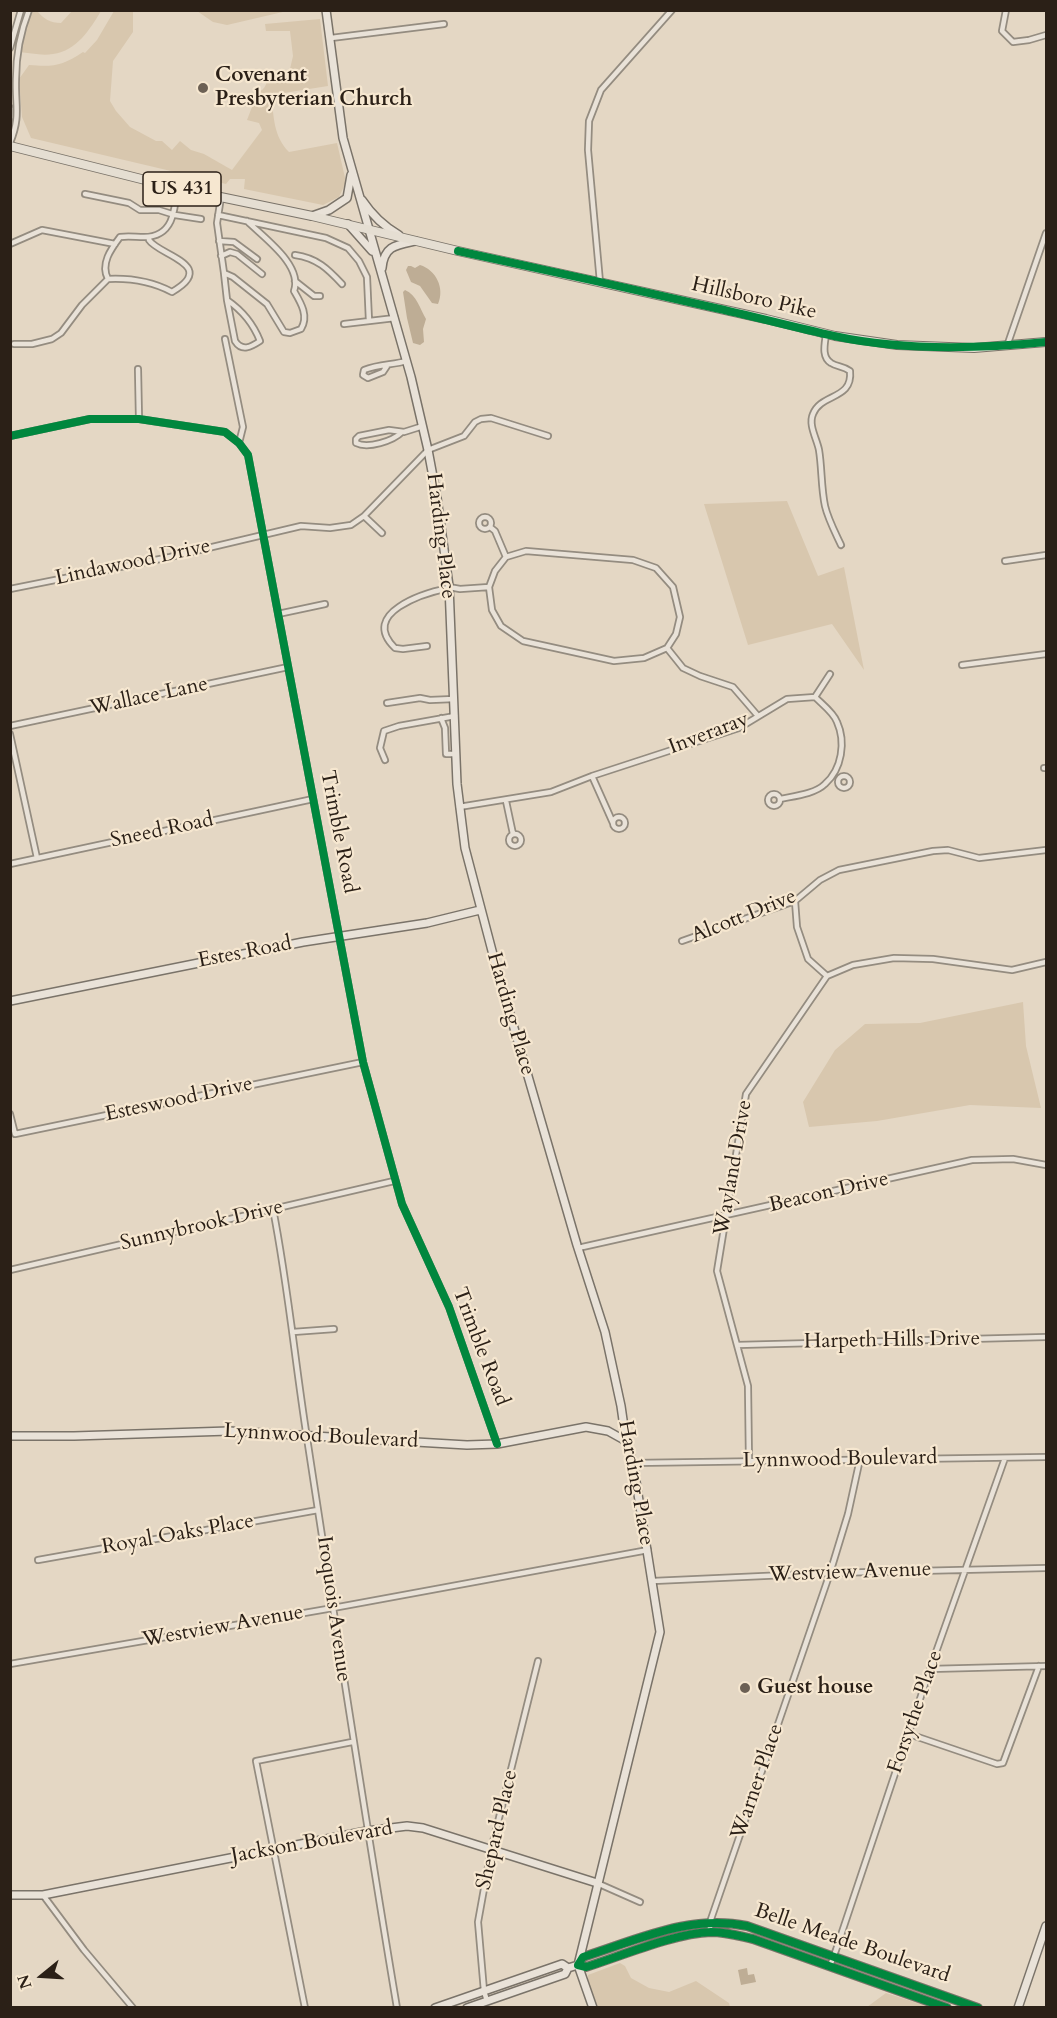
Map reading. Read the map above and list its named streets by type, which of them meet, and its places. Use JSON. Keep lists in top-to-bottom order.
{
  "streets": {
    "main road": [
      "US 431",
      "Hillsboro Pike",
      "Harding Place",
      "Estes Road",
      "Lynnwood Boulevard",
      "Jackson Boulevard",
      "Belle Meade Boulevard"
    ],
    "street": [
      "Lindawood Drive",
      "Wallace Lane",
      "Inveraray",
      "Sneed Road",
      "Trimble Road",
      "Alcott Drive",
      "Esteswood Drive",
      "Wayland Drive",
      "Beacon Drive",
      "Sunnybrook Drive",
      "Harpeth Hills Drive",
      "Royal Oaks Place",
      "Westview Avenue",
      "Iroquois Avenue",
      "Forsythe Place",
      "Warner Place",
      "Shepard Place"
    ]
  },
  "crossings": [
    ["Hillsboro Pike", "Harding Place"],
    ["Harding Place", "Inveraray"],
    ["Harding Place", "Estes Road"],
    ["Harding Place", "Beacon Drive"],
    ["Harding Place", "Lynnwood Boulevard"],
    ["Harding Place", "Westview Avenue"],
    ["Harding Place", "Jackson Boulevard"],
    ["Harding Place", "Belle Meade Boulevard"],
    ["Lindawood Drive", "Trimble Road"],
    ["Wallace Lane", "Trimble Road"],
    ["Sneed Road", "Trimble Road"],
    ["Trimble Road", "Estes Road"],
    ["Trimble Road", "Esteswood Drive"],
    ["Trimble Road", "Sunnybrook Drive"],
    ["Trimble Road", "Lynnwood Boulevard"],
    ["Wayland Drive", "Beacon Drive"],
    ["Wayland Drive", "Harpeth Hills Drive"],
    ["Wayland Drive", "Lynnwood Boulevard"],
    ["Sunnybrook Drive", "Iroquois Avenue"],
    ["Lynnwood Boulevard", "Iroquois Avenue"],
    ["Lynnwood Boulevard", "Forsythe Place"],
    ["Lynnwood Boulevard", "Warner Place"],
    ["Royal Oaks Place", "Iroquois Avenue"],
    ["Westview Avenue", "Iroquois Avenue"],
    ["Westview Avenue", "Forsythe Place"],
    ["Westview Avenue", "Warner Place"],
    ["Iroquois Avenue", "Jackson Boulevard"],
    ["Forsythe Place", "Belle Meade Boulevard"],
    ["Warner Place", "Belle Meade Boulevard"],
    ["Shepard Place", "Jackson Boulevard"],
    ["Shepard Place", "Belle Meade Boulevard"]
  ],
  "places": ["Covenant Presbyterian Church", "Guest house"],
  "north": "left"
}
